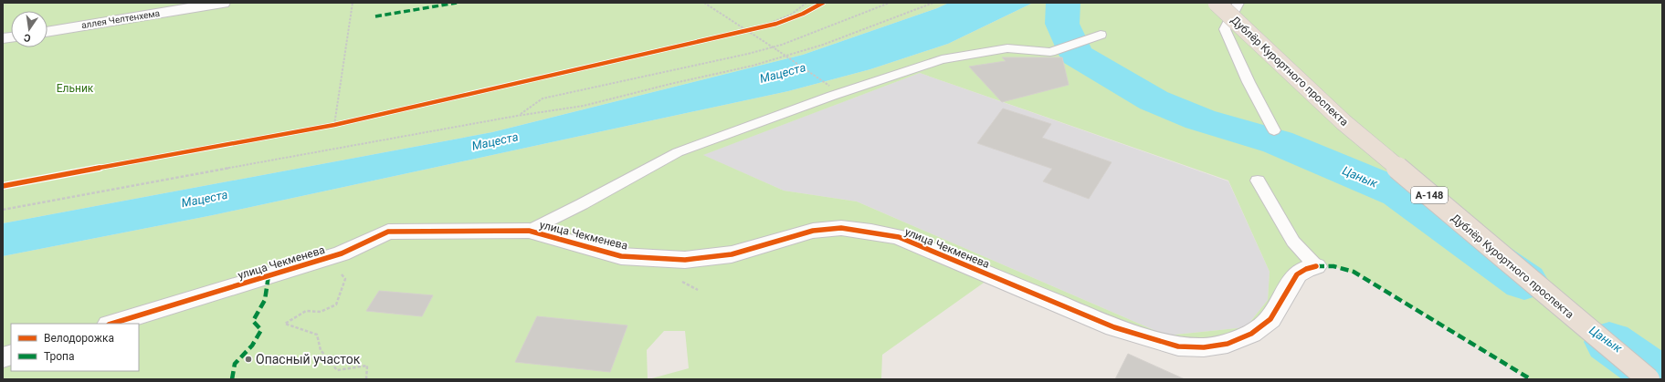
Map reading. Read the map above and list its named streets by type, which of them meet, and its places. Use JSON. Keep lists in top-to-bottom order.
{
  "streets": {
    "highway": ["Дублёр Курортного проспекта", "А-148"],
    "street": ["аллея Челтенхема", "улица Чекменева"]
  },
  "water": ["Мацеста", "Цанык"],
  "parks": ["Ельник"],
  "places": ["Опасный участок"],
  "legend": ["Велодорожка", "Тропа"],
  "north": "bottom"
}
